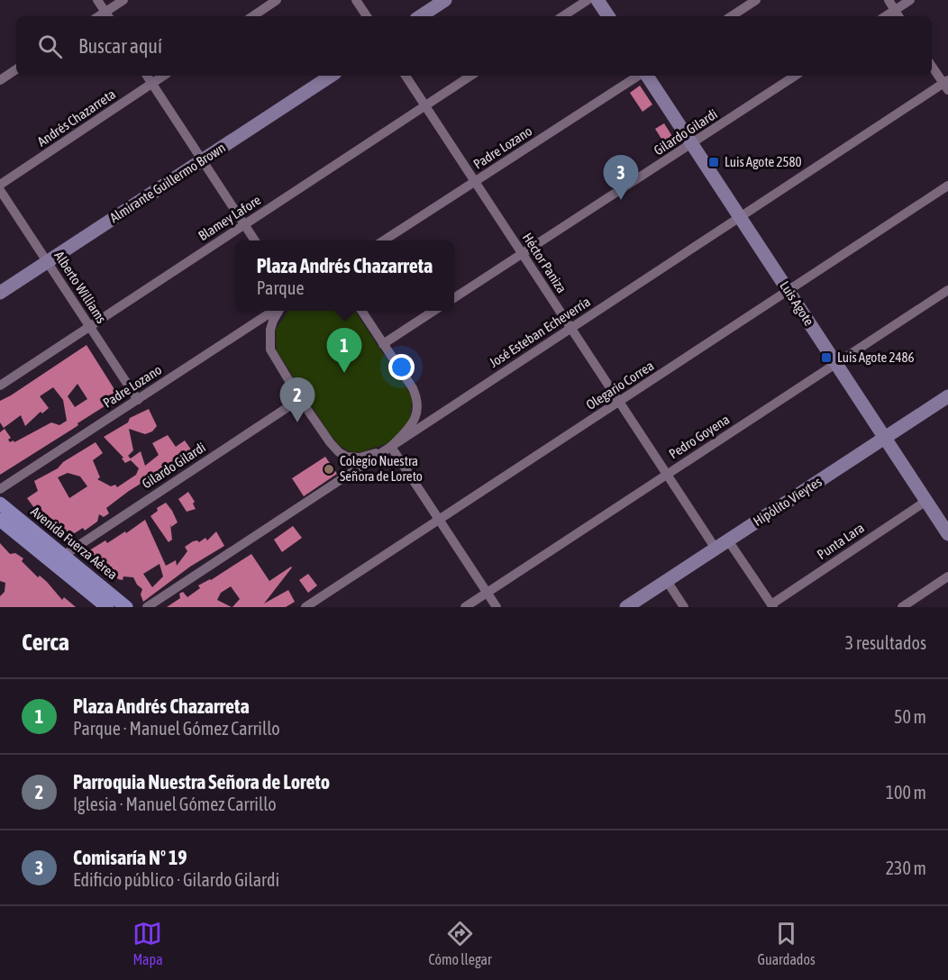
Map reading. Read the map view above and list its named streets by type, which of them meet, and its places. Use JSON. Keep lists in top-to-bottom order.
{
  "streets": {
    "main road": ["Avenida Fuerza Aérea"],
    "street": [
      "Andrés Chazarreta",
      "Gilardo Gilardi",
      "Padre Lozano",
      "Almirante Guillermo Brown",
      "Blamey Lafore",
      "Héctor Paniza",
      "Alberto Williams",
      "Luis Agote",
      "José Esteban Echeverría",
      "Olegario Correa",
      "Pedro Goyena",
      "Hipólito Vieytes",
      "Punta Lara"
    ]
  },
  "crossings": [
    ["Gilardo Gilardi", "Héctor Paniza"],
    ["Gilardo Gilardi", "Luis Agote"],
    ["Gilardo Gilardi", "Avenida Fuerza Aérea"],
    ["Padre Lozano", "Héctor Paniza"],
    ["Padre Lozano", "Alberto Williams"],
    ["Almirante Guillermo Brown", "Alberto Williams"],
    ["Blamey Lafore", "Héctor Paniza"],
    ["Blamey Lafore", "Alberto Williams"],
    ["Héctor Paniza", "José Esteban Echeverría"],
    ["Héctor Paniza", "Olegario Correa"],
    ["Héctor Paniza", "Pedro Goyena"],
    ["Héctor Paniza", "Hipólito Vieytes"],
    ["Luis Agote", "José Esteban Echeverría"],
    ["Luis Agote", "Olegario Correa"],
    ["Luis Agote", "Pedro Goyena"],
    ["Luis Agote", "Hipólito Vieytes"],
    ["Luis Agote", "Punta Lara"]
  ],
  "places": {
    "transit": ["Luis Agote 2580", "Luis Agote 2486"],
    "other": ["Colegio Nuestra Señora de Loreto"]
  },
  "page": {
    "search": "Buscar aquí",
    "pins": ["3", "1", "2"],
    "popup": ["Plaza Andrés Chazarreta", "Parque"],
    "heading": ["Cerca", "3 resultados"],
    "list": [
      {
        "mark": "1",
        "name": "Plaza Andrés Chazarreta",
        "note": "Parque · Manuel Gómez Carrillo",
        "value": "50 m"
      },
      {
        "mark": "2",
        "name": "Parroquia Nuestra Señora de Loreto",
        "note": "Iglesia · Manuel Gómez Carrillo",
        "value": "100 m"
      },
      {
        "mark": "3",
        "name": "Comisaría N° 19",
        "note": "Edificio público · Gilardo Gilardi",
        "value": "230 m"
      }
    ],
    "nav": ["Mapa", "Cómo llegar", "Guardados"]
  }
}
